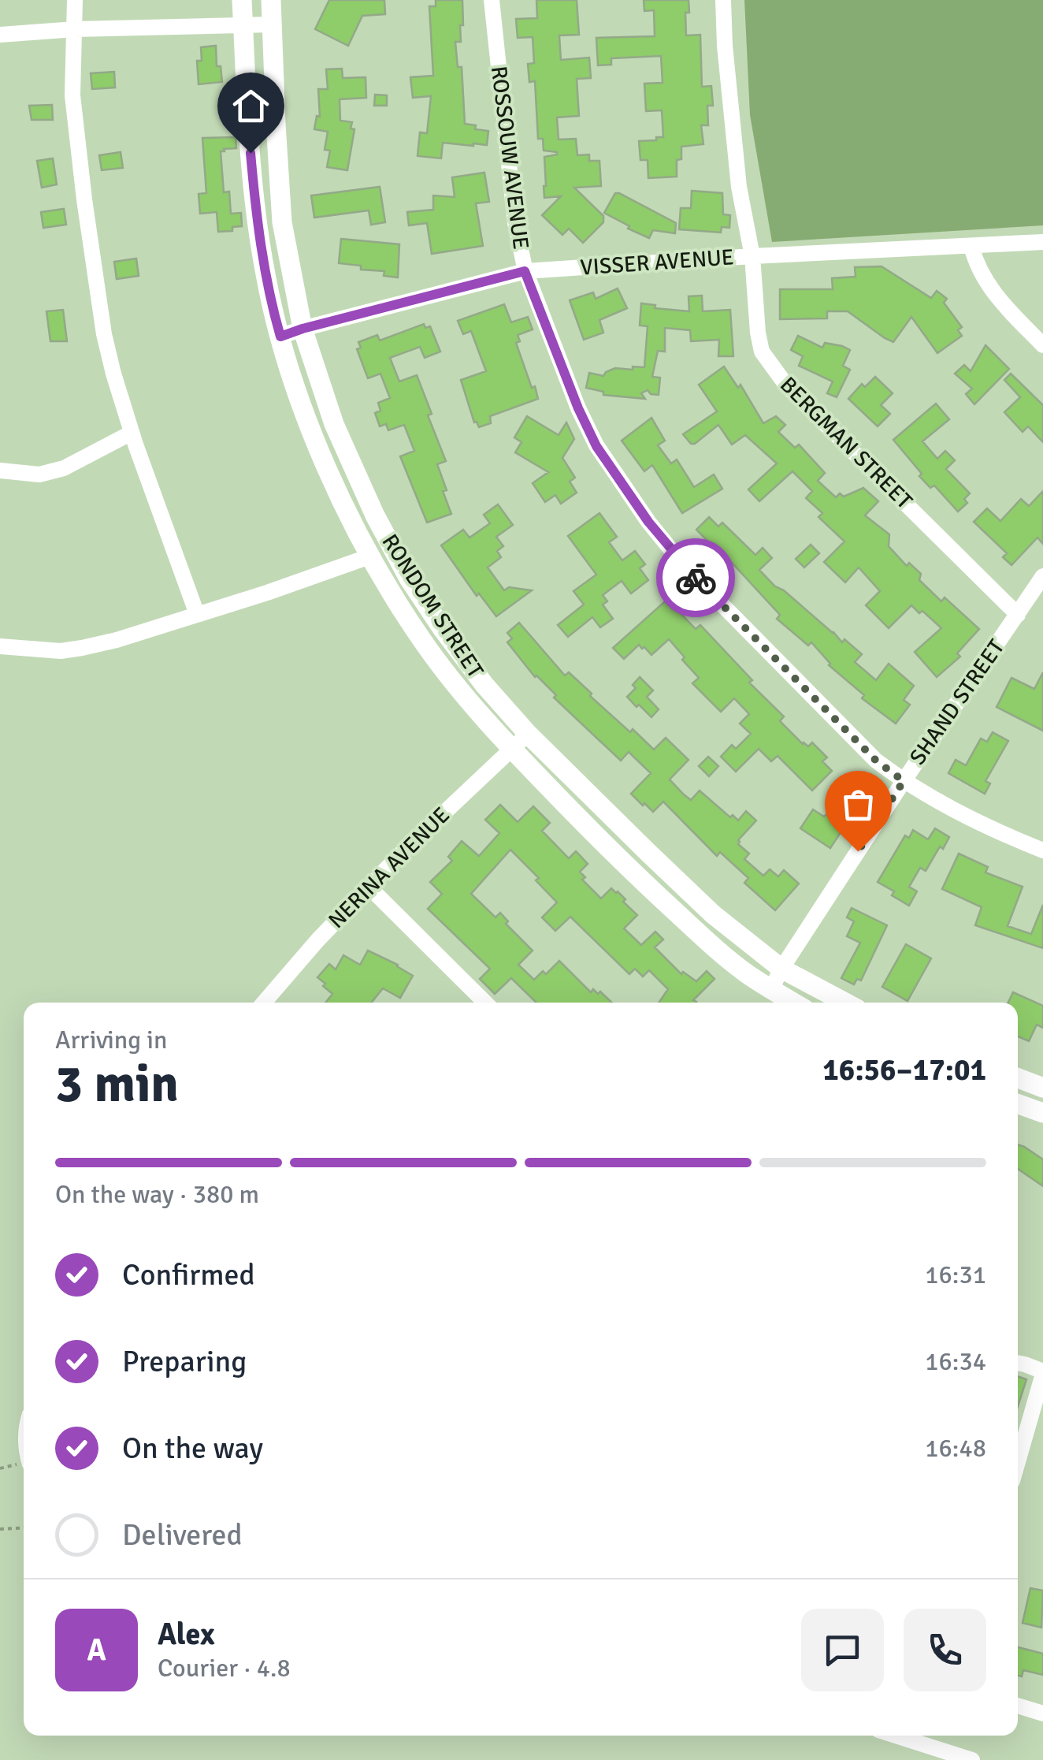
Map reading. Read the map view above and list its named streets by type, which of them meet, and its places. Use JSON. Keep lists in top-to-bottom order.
{
  "streets": {
    "street": [
      "ROSSOUW AVENUE",
      "VISSER AVENUE",
      "BERGMAN STREET",
      "RONDOM STREET",
      "SHAND STREET",
      "NERINA AVENUE"
    ]
  },
  "crossings": [
    ["ROSSOUW AVENUE", "VISSER AVENUE"],
    ["ROSSOUW AVENUE", "SHAND STREET"],
    ["VISSER AVENUE", "BERGMAN STREET"],
    ["VISSER AVENUE", "RONDOM STREET"],
    ["BERGMAN STREET", "SHAND STREET"],
    ["RONDOM STREET", "SHAND STREET"],
    ["RONDOM STREET", "NERINA AVENUE"]
  ],
  "page": {
    "heading": ["3 min", "Arriving in", "16:56–17:01"],
    "panel": ["Alex", "Courier · 4.8"],
    "bar": "On the way · 380 m",
    "list": [
      ["Confirmed", "16:31"],
      ["Preparing", "16:34"],
      ["On the way", "16:48"],
      "Delivered"
    ],
    "round": "A"
  }
}
